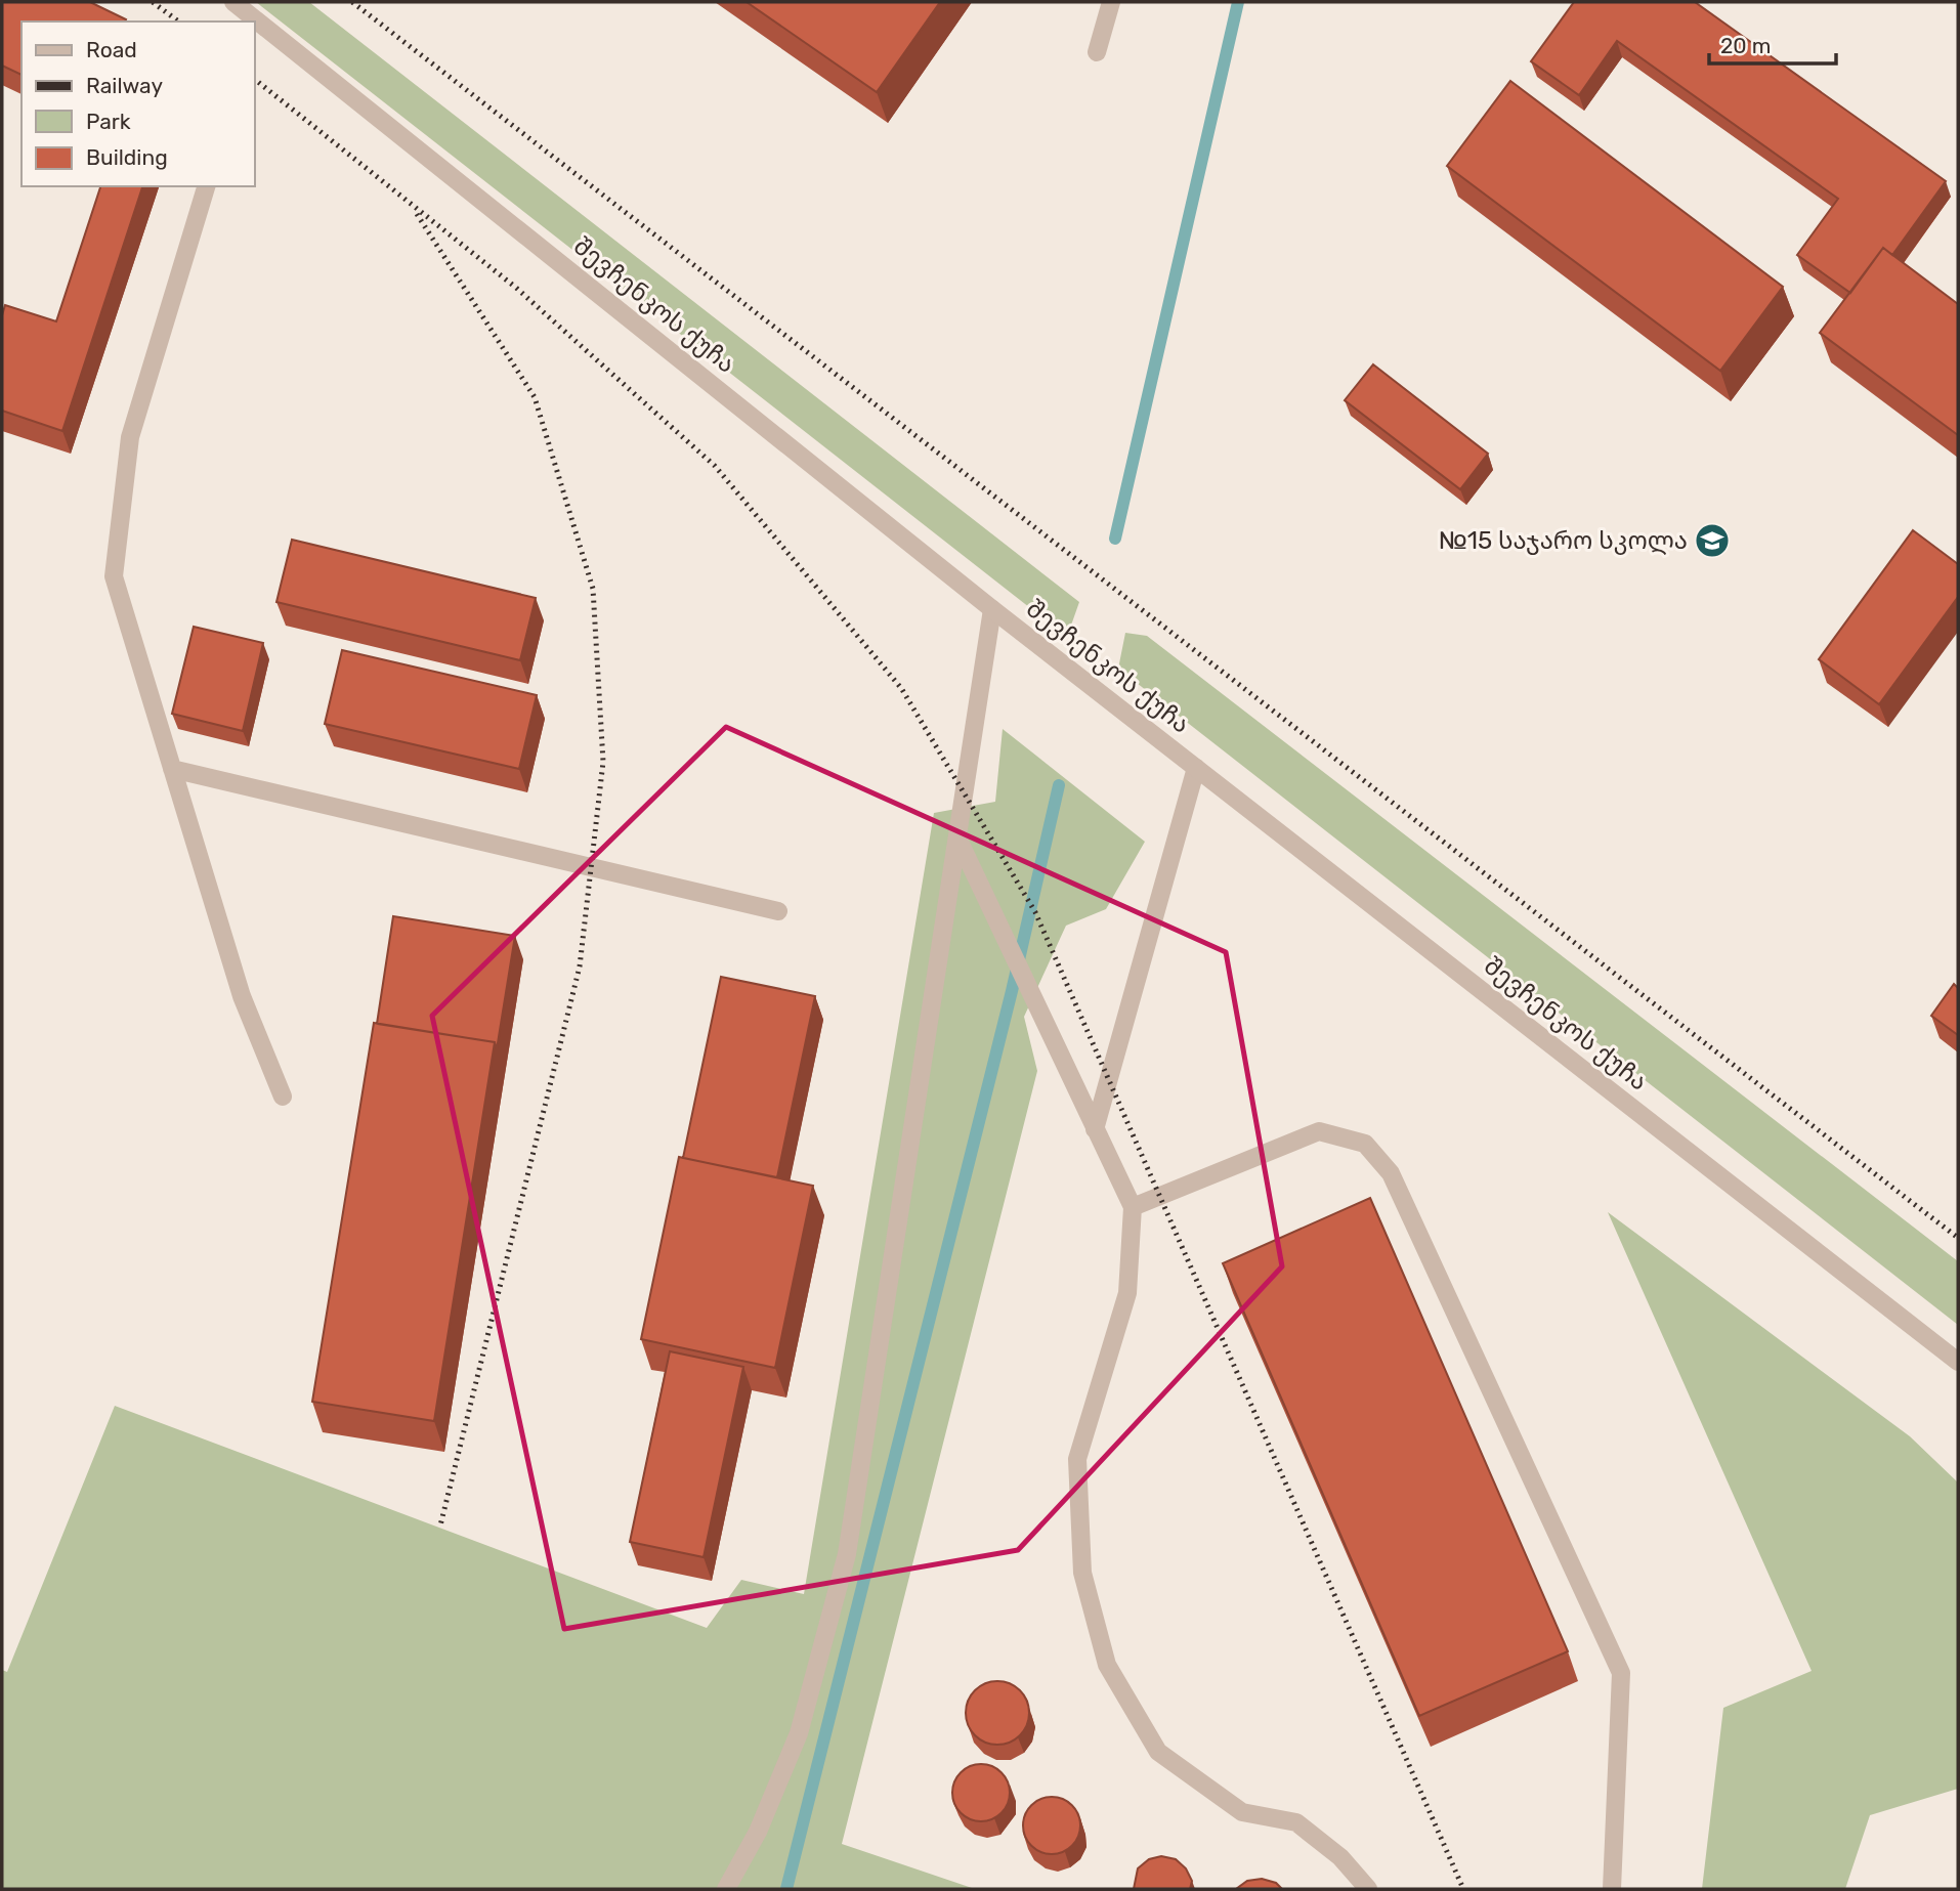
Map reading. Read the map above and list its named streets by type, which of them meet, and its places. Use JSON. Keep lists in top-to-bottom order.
{
  "streets": {
    "street": ["შევჩენკოს ქუჩა"]
  },
  "places": {
    "school or university": ["№15 საჯარო სკოლა"]
  },
  "legend": [
    "Road",
    "Railway",
    "Park",
    "Building"
  ],
  "scale_bar": "20 m"
}
